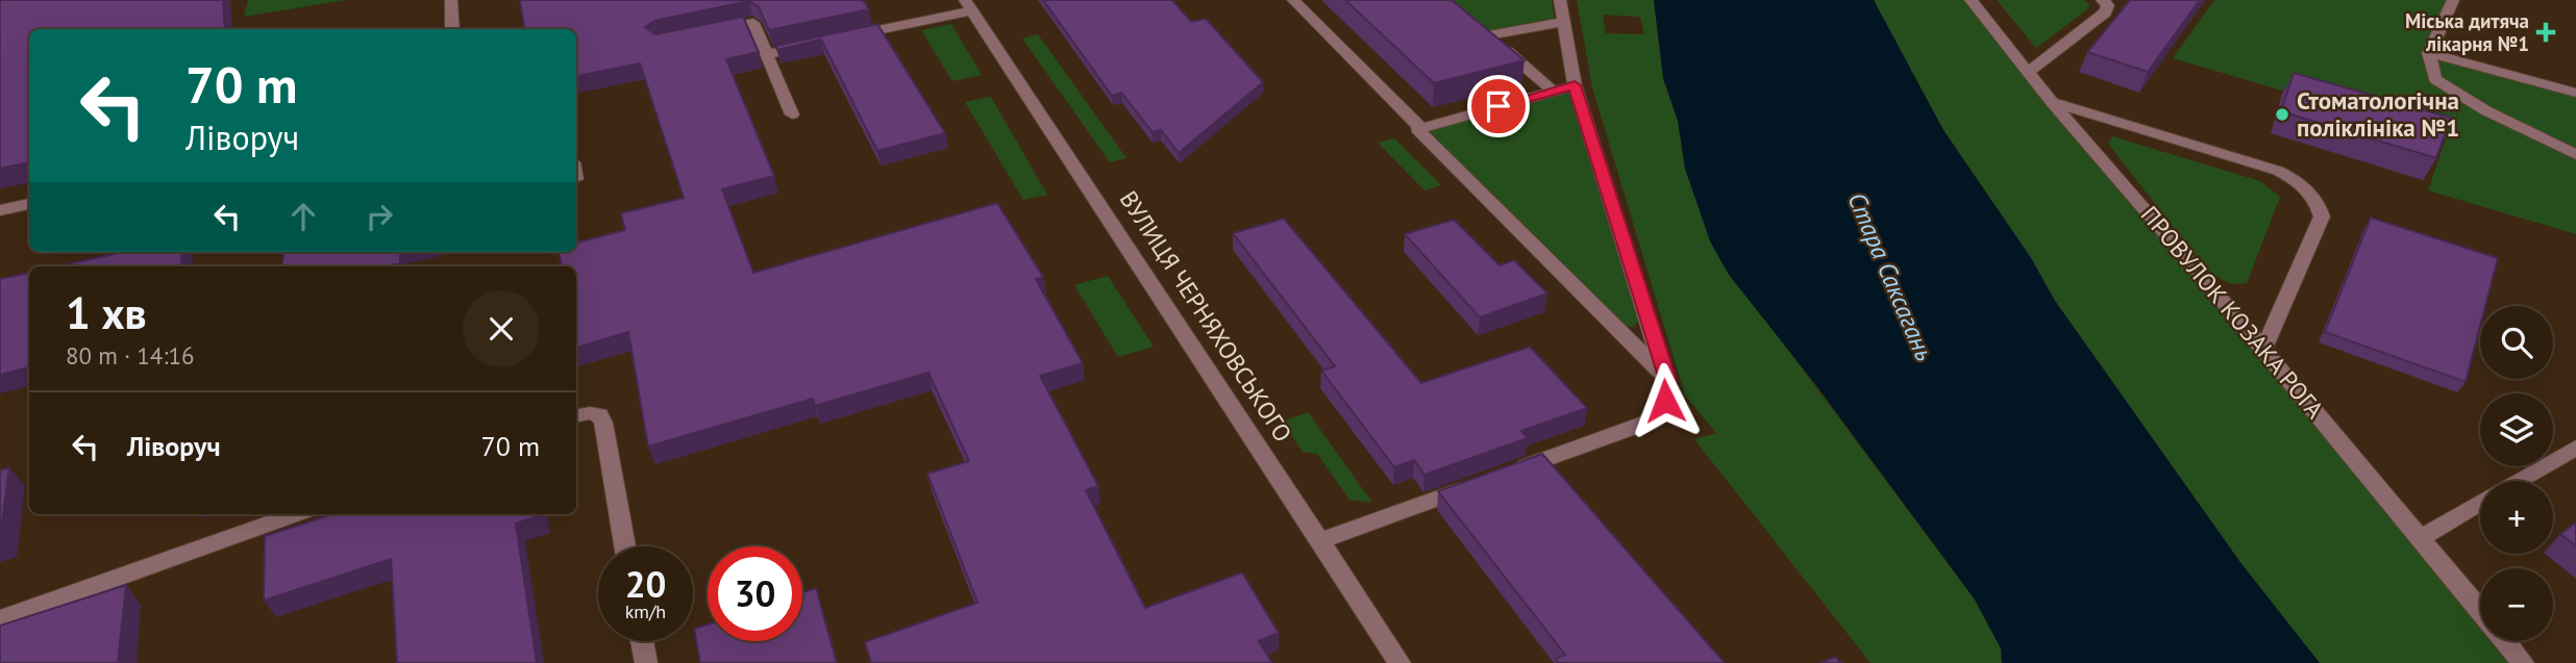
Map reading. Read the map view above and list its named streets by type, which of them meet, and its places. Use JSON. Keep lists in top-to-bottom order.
{
  "streets": {
    "street": ["ПРОВУЛОК КОЗАКА РОГА", "ВУЛИЦЯ ЧЕРНЯХОВСЬКОГО"]
  },
  "water": ["Стара Саксагань"],
  "places": {
    "health": ["Міська дитяча лікарня №1"],
    "other": ["Стоматологічна поліклініка №1"]
  },
  "page": {
    "turn": ["70 m", "Ліворуч"],
    "heading": ["1 хв", "80 m · 14:16"],
    "map_buttons": ["+", "−"],
    "list": [
      {
        "name": "Ліворуч",
        "value": "70 m"
      }
    ],
    "speed": "20 km/h",
    "limit": "30"
  }
}
